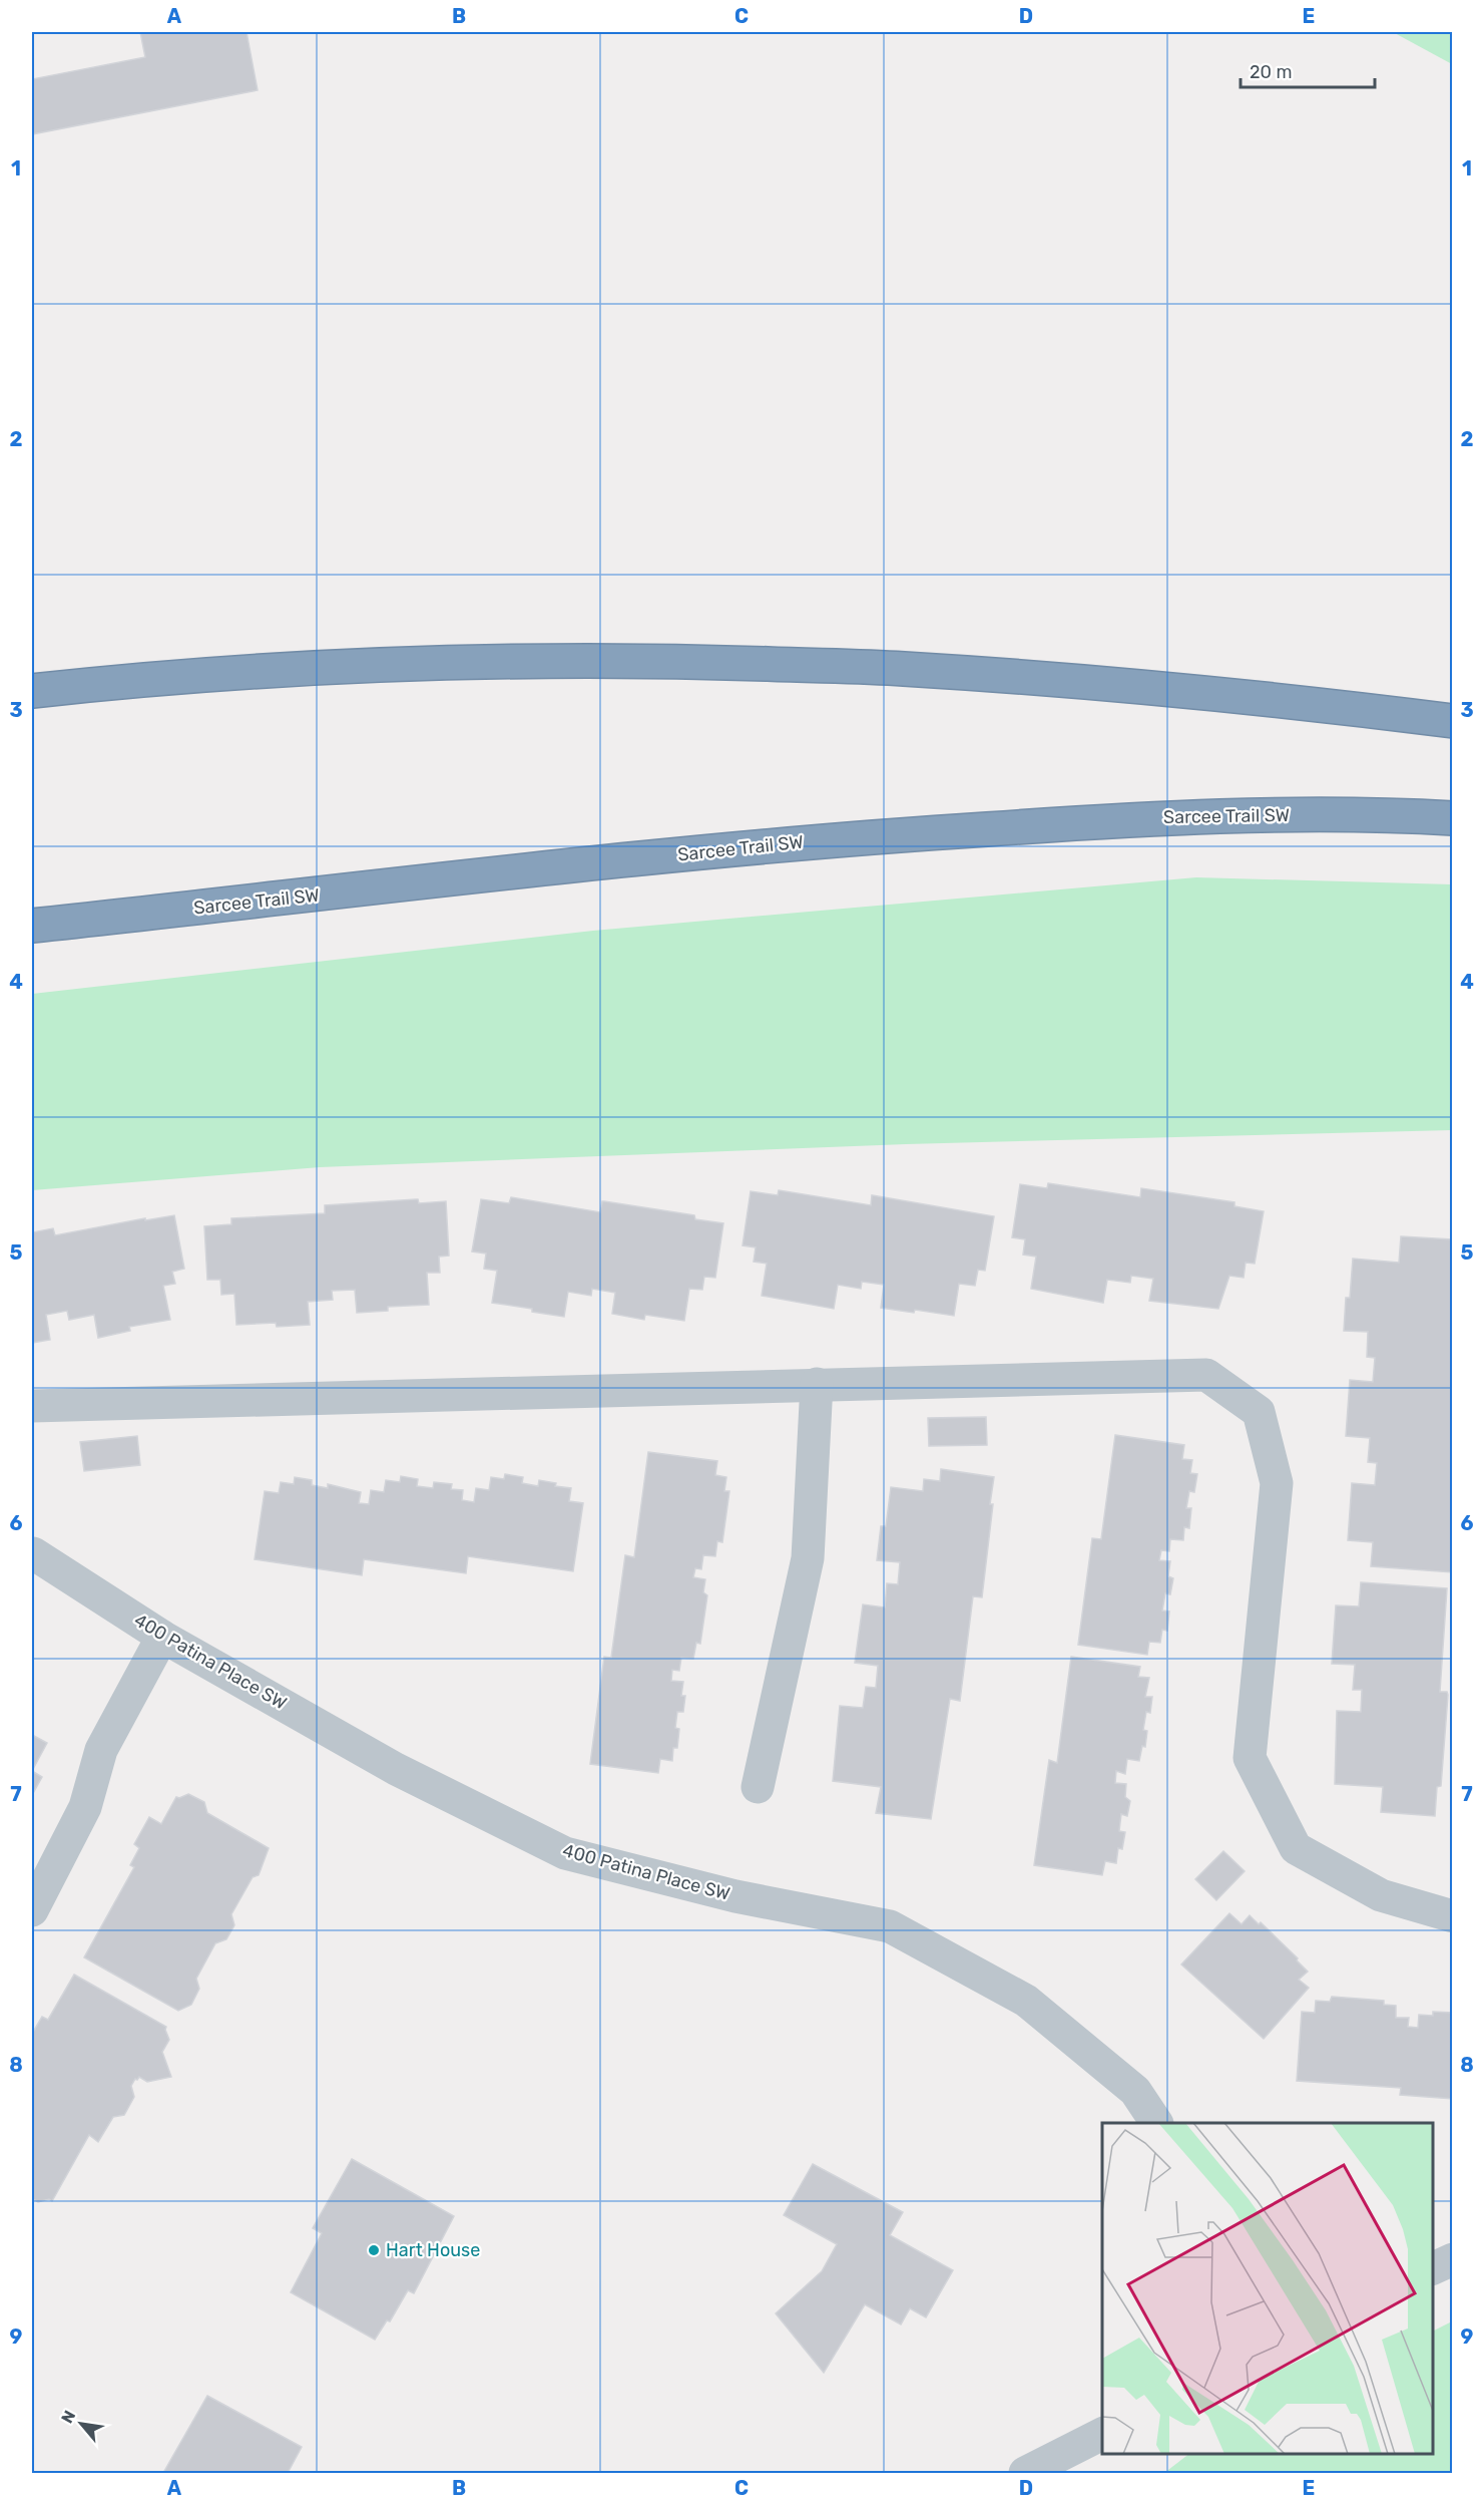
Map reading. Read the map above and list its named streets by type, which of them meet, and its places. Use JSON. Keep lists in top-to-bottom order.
{
  "streets": {
    "highway": ["Sarcee Trail SW"],
    "street": ["400 Patina Place SW"]
  },
  "places": ["Hart House"],
  "scale_bar": "20 m",
  "north": "top left",
  "grid": {
    "columns": [
      "A",
      "B",
      "C",
      "D",
      "E"
    ],
    "rows": [
      "1",
      "2",
      "3",
      "4",
      "5",
      "6",
      "7",
      "8",
      "9"
    ]
  }
}
